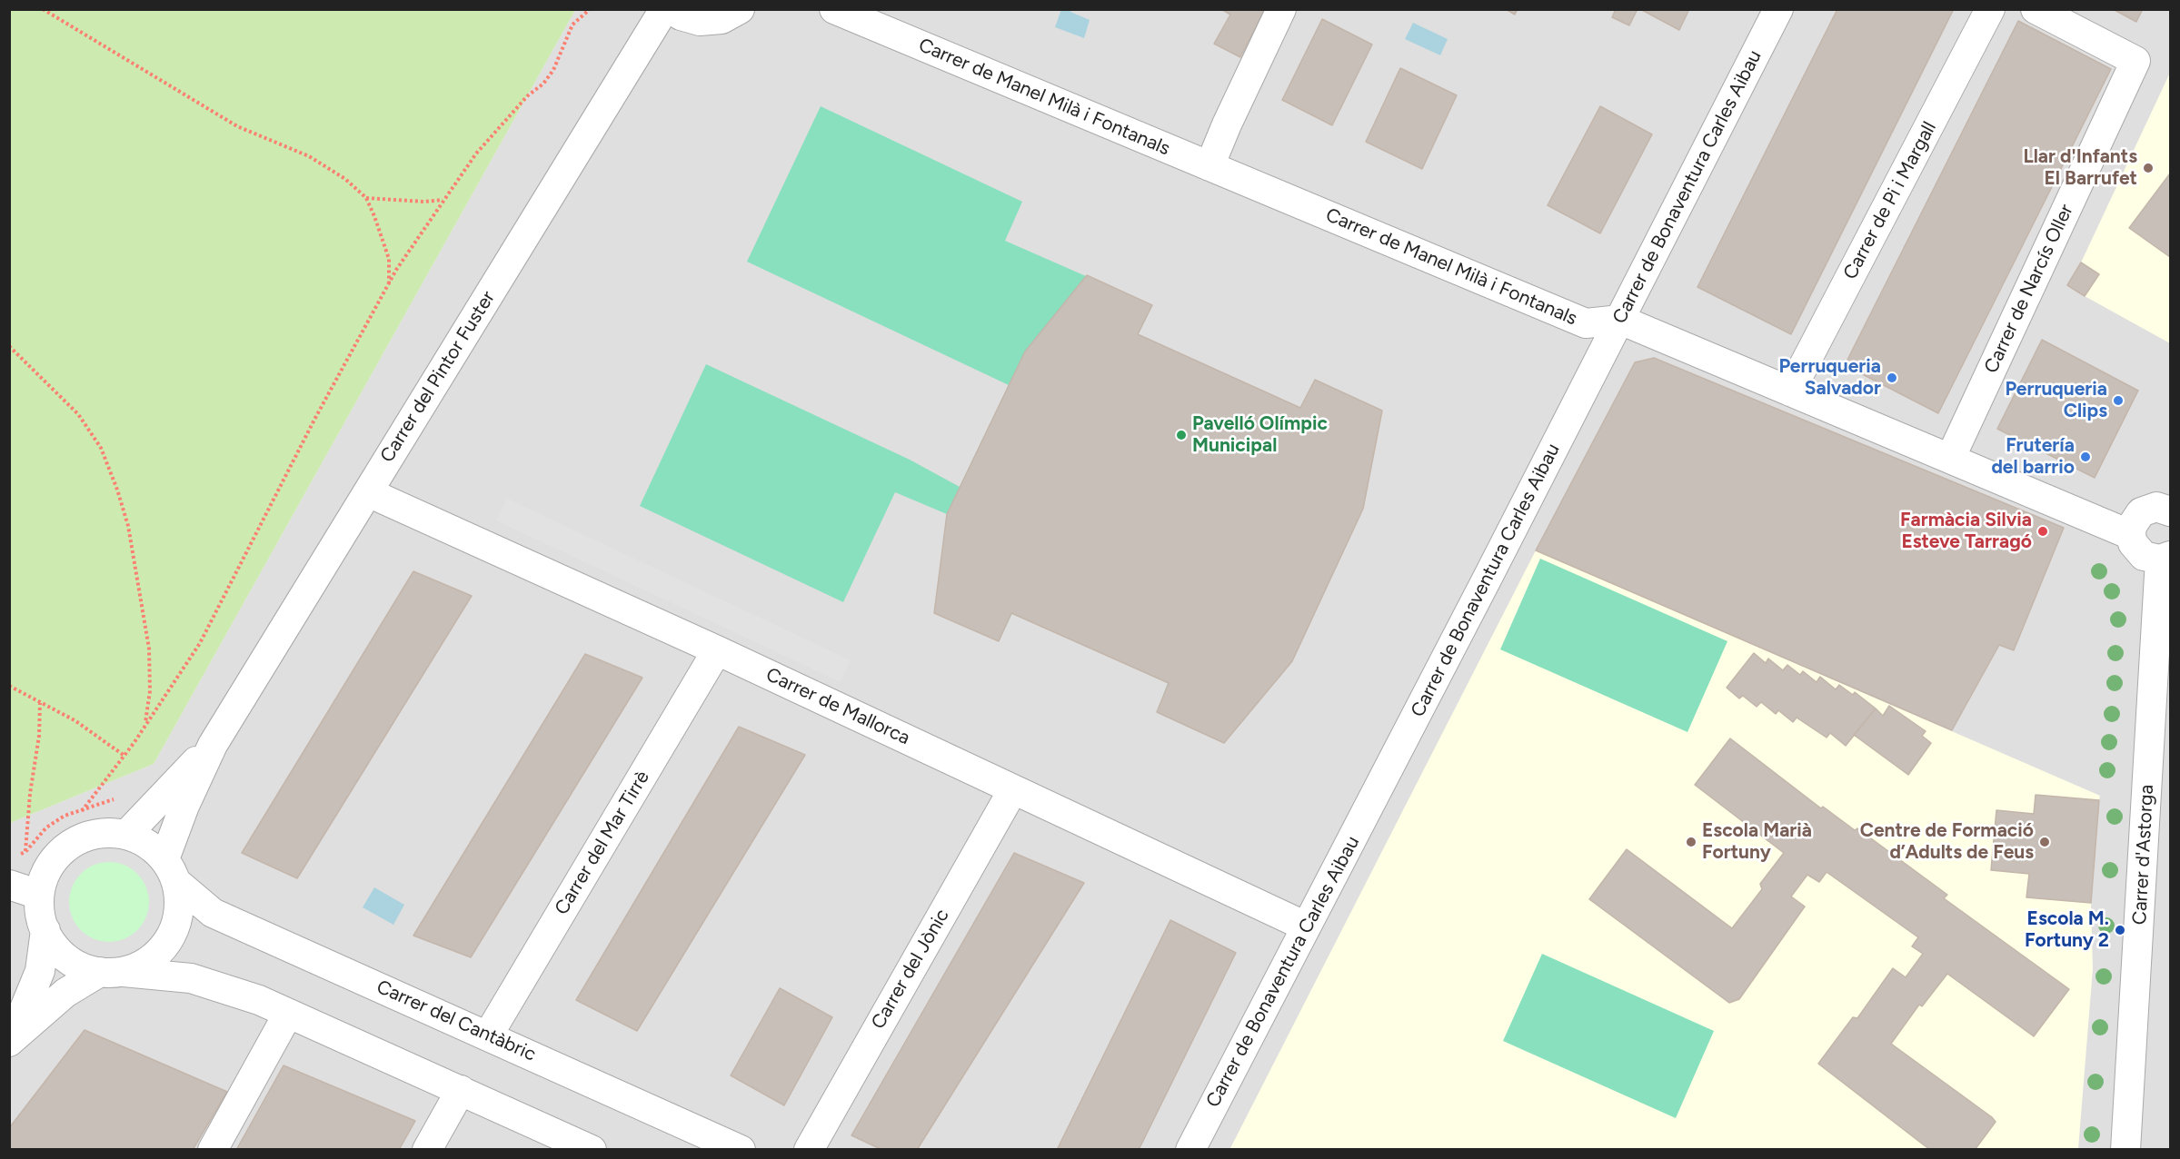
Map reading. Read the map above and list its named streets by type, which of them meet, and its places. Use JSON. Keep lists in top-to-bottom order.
{
  "streets": {
    "street": [
      "Carrer de Manel Milà i Fontanals",
      "Carrer de Bonaventura Carles Aibau",
      "Carrer de Pi i Margall",
      "Carrer de Narcís Oller",
      "Carrer del Pintor Fuster",
      "Carrer de Mallorca",
      "Carrer del Mar Tirrè",
      "Carrer d'Astorga",
      "Carrer del Jònic",
      "Carrer del Cantàbric"
    ]
  },
  "crossings": [
    ["Carrer de Manel Milà i Fontanals", "Carrer de Bonaventura Carles Aibau"],
    ["Carrer de Manel Milà i Fontanals", "Carrer de Pi i Margall"],
    ["Carrer de Manel Milà i Fontanals", "Carrer de Narcís Oller"],
    ["Carrer de Bonaventura Carles Aibau", "Carrer de Mallorca"],
    ["Carrer del Pintor Fuster", "Carrer de Mallorca"],
    ["Carrer del Pintor Fuster", "Carrer del Cantàbric"],
    ["Carrer de Mallorca", "Carrer del Mar Tirrè"],
    ["Carrer de Mallorca", "Carrer del Jònic"],
    ["Carrer del Mar Tirrè", "Carrer del Cantàbric"]
  ],
  "places": [
    "Llar d'Infants El Barrufet",
    "Perruqueria Salvador",
    "Perruqueria Clips",
    "Pavelló Olímpic Municipal",
    "Frutería del barrio",
    "Farmàcia Silvia Esteve Tarragó",
    "Escola Marià Fortuny",
    "Centre de Formació d’Adults de Feus",
    "Escola M. Fortuny 2"
  ]
}
